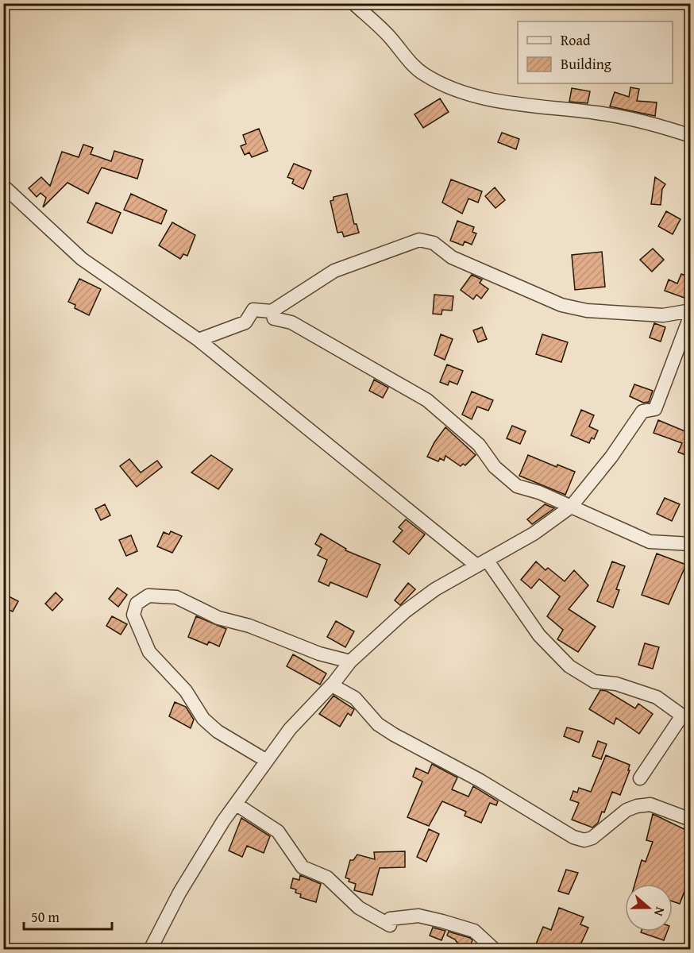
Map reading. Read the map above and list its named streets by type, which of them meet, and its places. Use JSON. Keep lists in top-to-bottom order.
{
  "legend": ["Road", "Building"],
  "scale_bar": "50 m",
  "north": "right"
}
